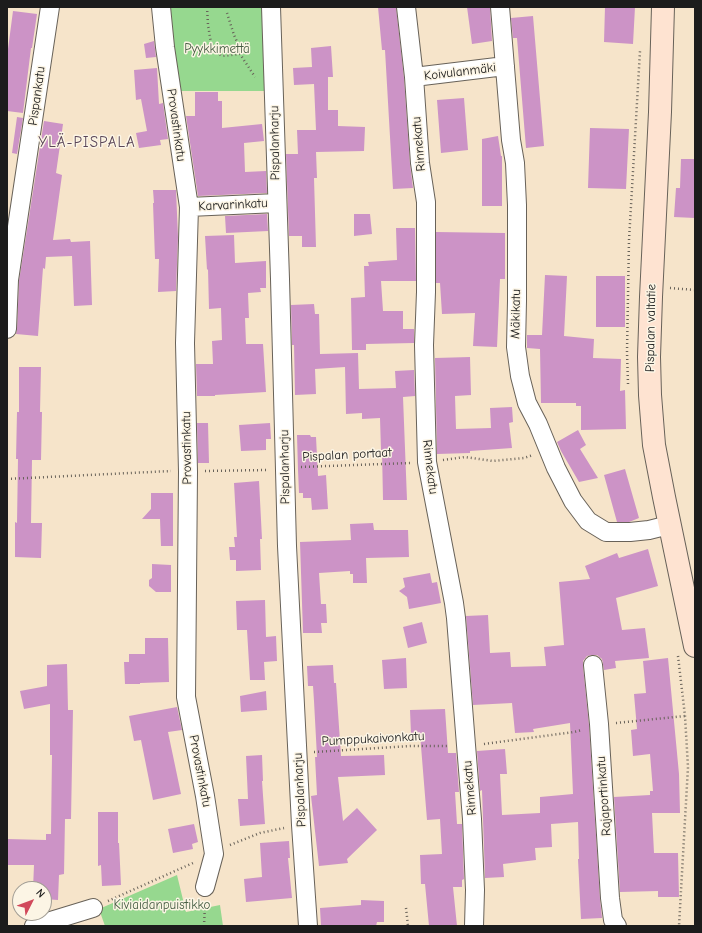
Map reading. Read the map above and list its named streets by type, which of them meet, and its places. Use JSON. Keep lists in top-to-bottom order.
{
  "streets": {
    "main road": ["Pispalan valtatie"],
    "street": [
      "Koivulanmäki",
      "Pispankatu",
      "Provastinkatu",
      "Pispalanharju",
      "Rinnekatu",
      "Karvarinkatu",
      "Mäkikatu",
      "Rajaportinkatu"
    ],
    "path": ["Pispalan portaat", "Pumppukaivonkatu"]
  },
  "crossings": [
    ["Koivulanmäki", "Rinnekatu"],
    ["Koivulanmäki", "Mäkikatu"],
    ["Provastinkatu", "Karvarinkatu"],
    ["Pispalanharju", "Karvarinkatu"],
    ["Pispalanharju", "Pispalan portaat"],
    ["Pispalanharju", "Pumppukaivonkatu"],
    ["Mäkikatu", "Pispalan valtatie"]
  ],
  "districts": ["YLÄ-PISPALA"],
  "parks": ["Pyykkimettä", "Kiviaidanpuistikko"],
  "north": "top right"
}
